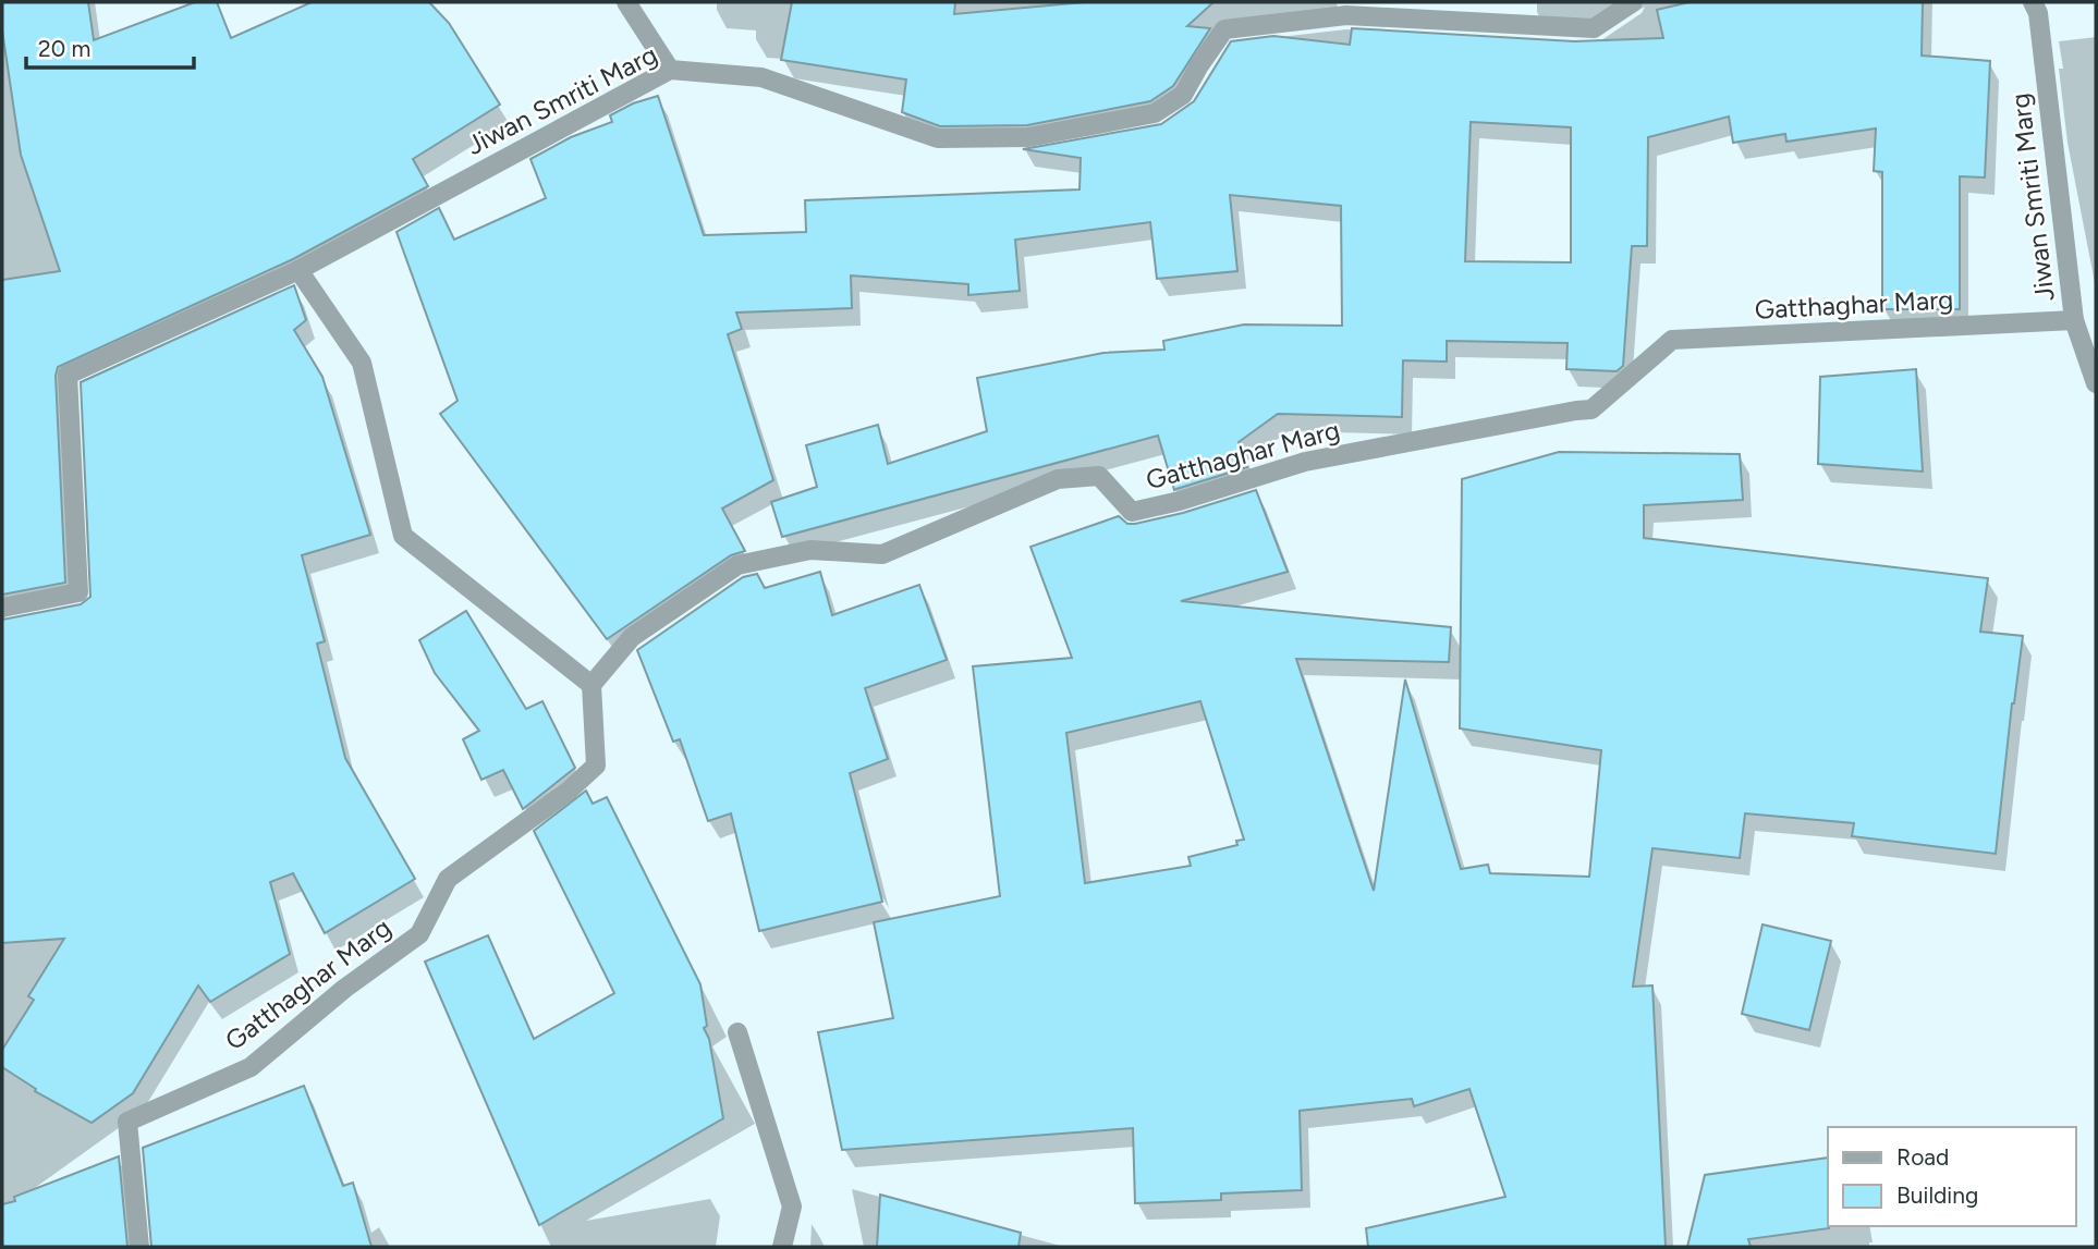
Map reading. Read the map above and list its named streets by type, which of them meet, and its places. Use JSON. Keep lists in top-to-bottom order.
{
  "streets": {
    "street": ["Jiwan Smriti Marg", "Gatthaghar Marg"]
  },
  "crossings": [
    ["Jiwan Smriti Marg", "Gatthaghar Marg"]
  ],
  "legend": ["Road", "Building"],
  "scale_bar": "20 m"
}
